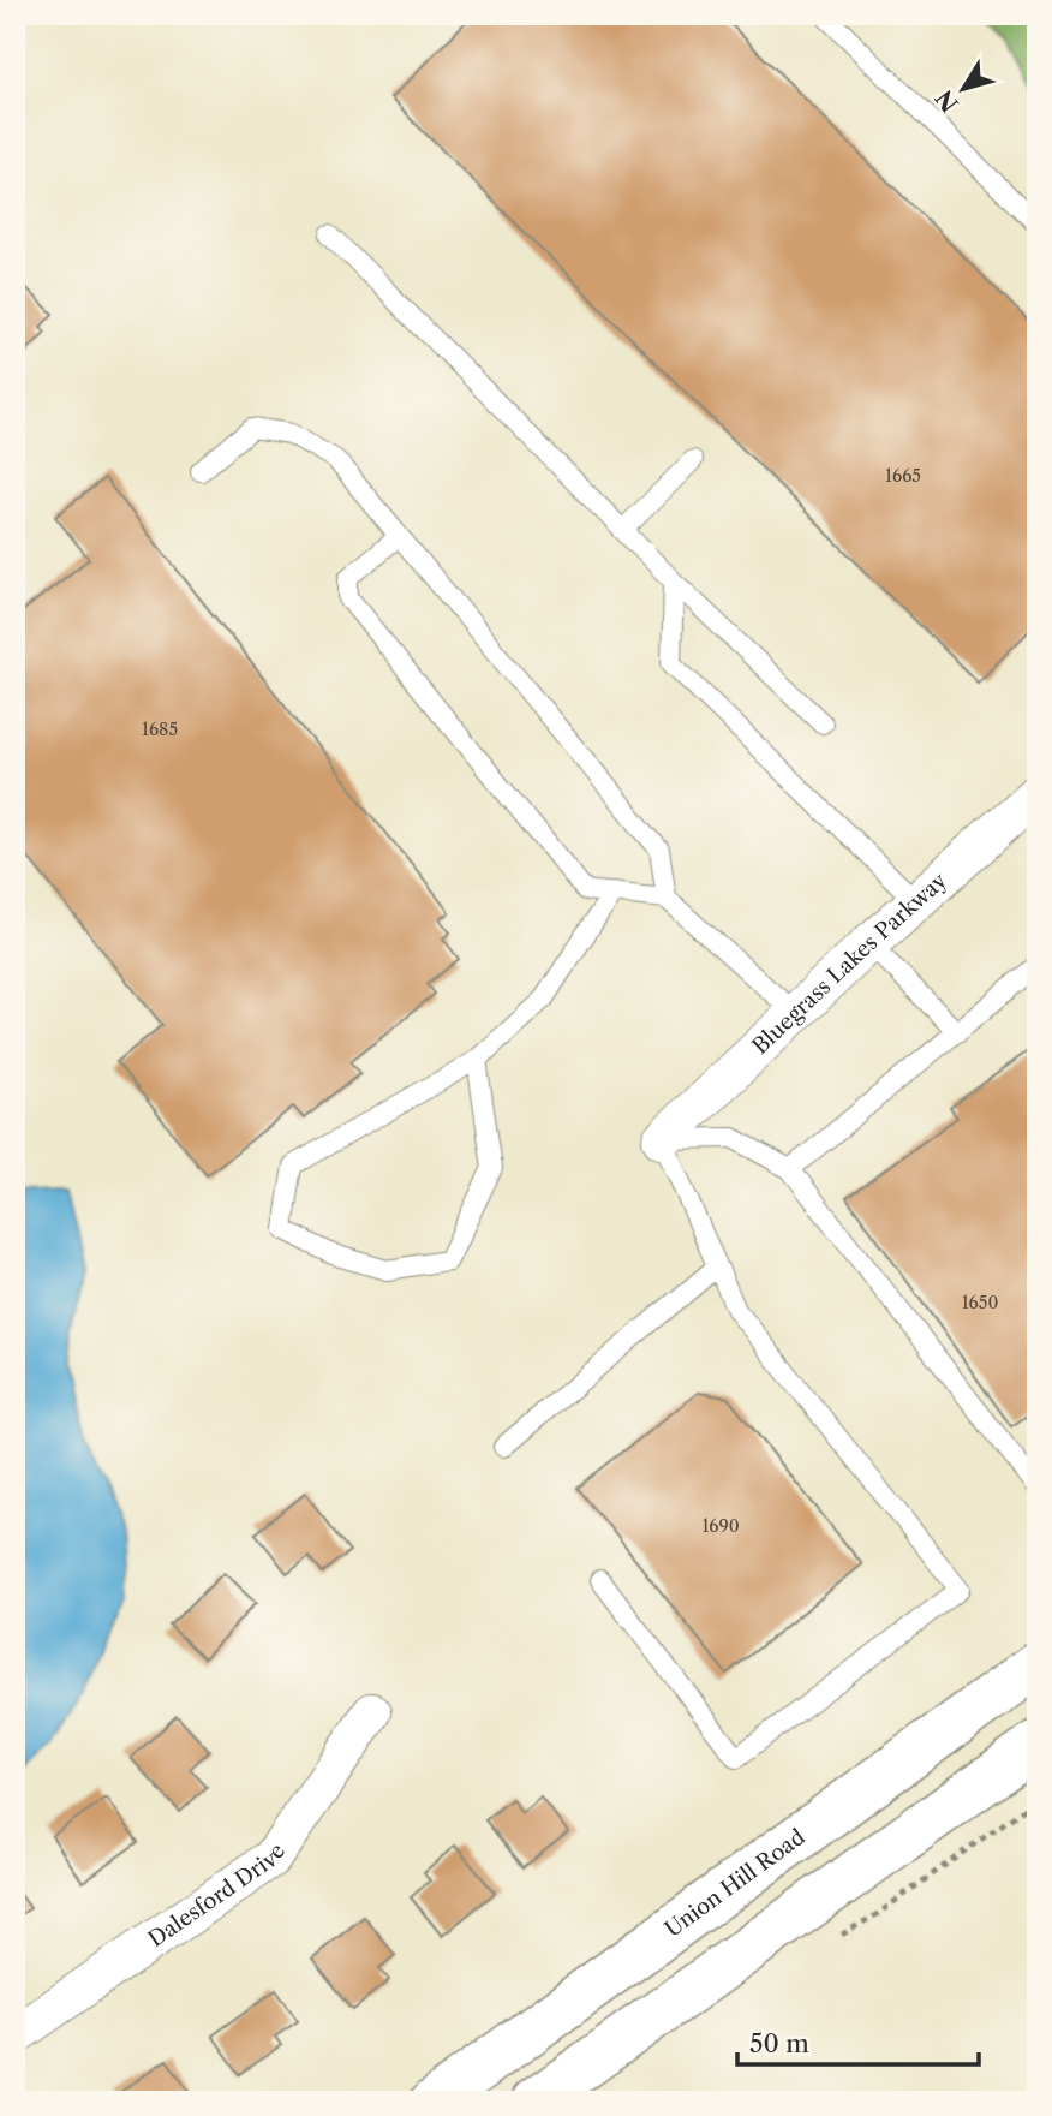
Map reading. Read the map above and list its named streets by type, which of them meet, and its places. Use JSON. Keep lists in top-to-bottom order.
{
  "streets": {
    "street": ["Bluegrass Lakes Parkway", "Union Hill Road", "Dalesford Drive"]
  },
  "house_numbers": [
    "1665",
    "1685",
    "1650",
    "1690"
  ],
  "scale_bar": "50 m",
  "north": "bottom left"
}
